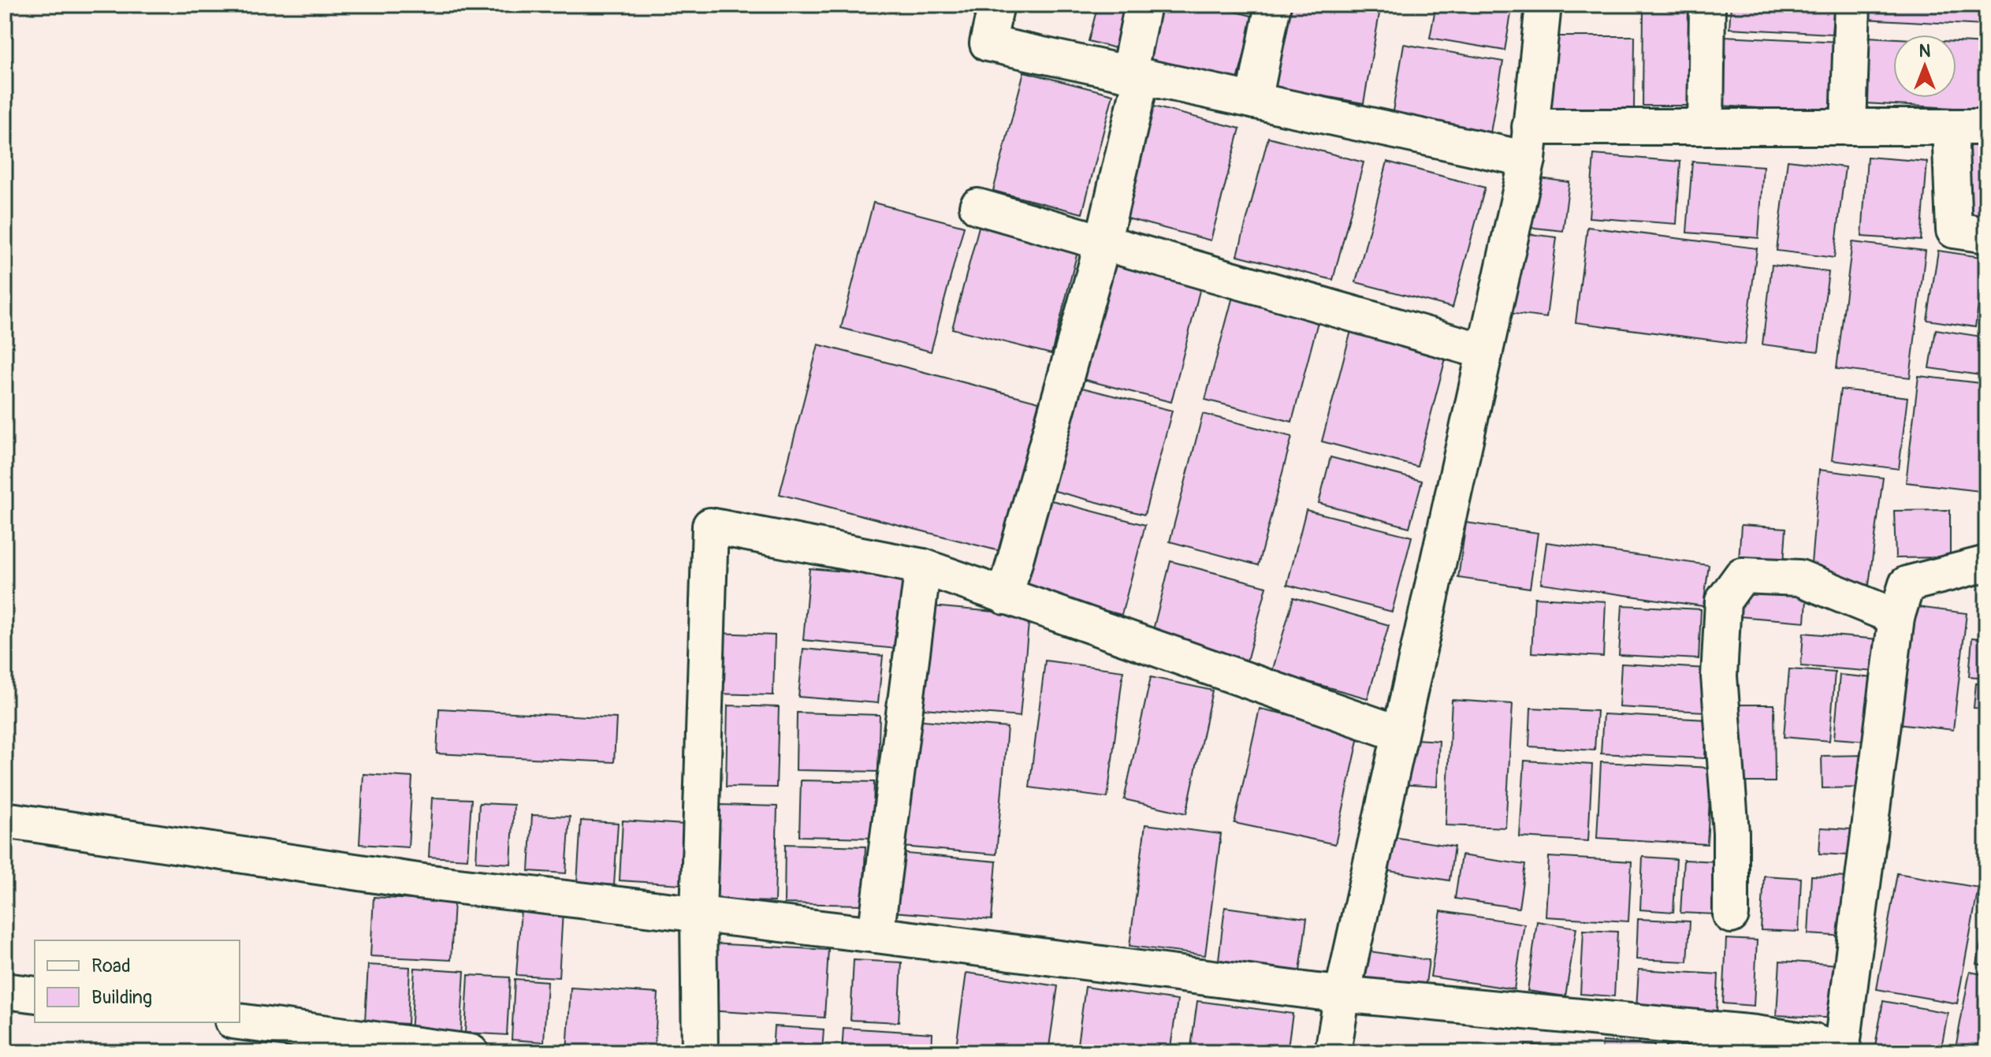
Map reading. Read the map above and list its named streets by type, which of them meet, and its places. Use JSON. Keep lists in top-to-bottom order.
{
  "legend": ["Road", "Building"],
  "north": "top"
}
